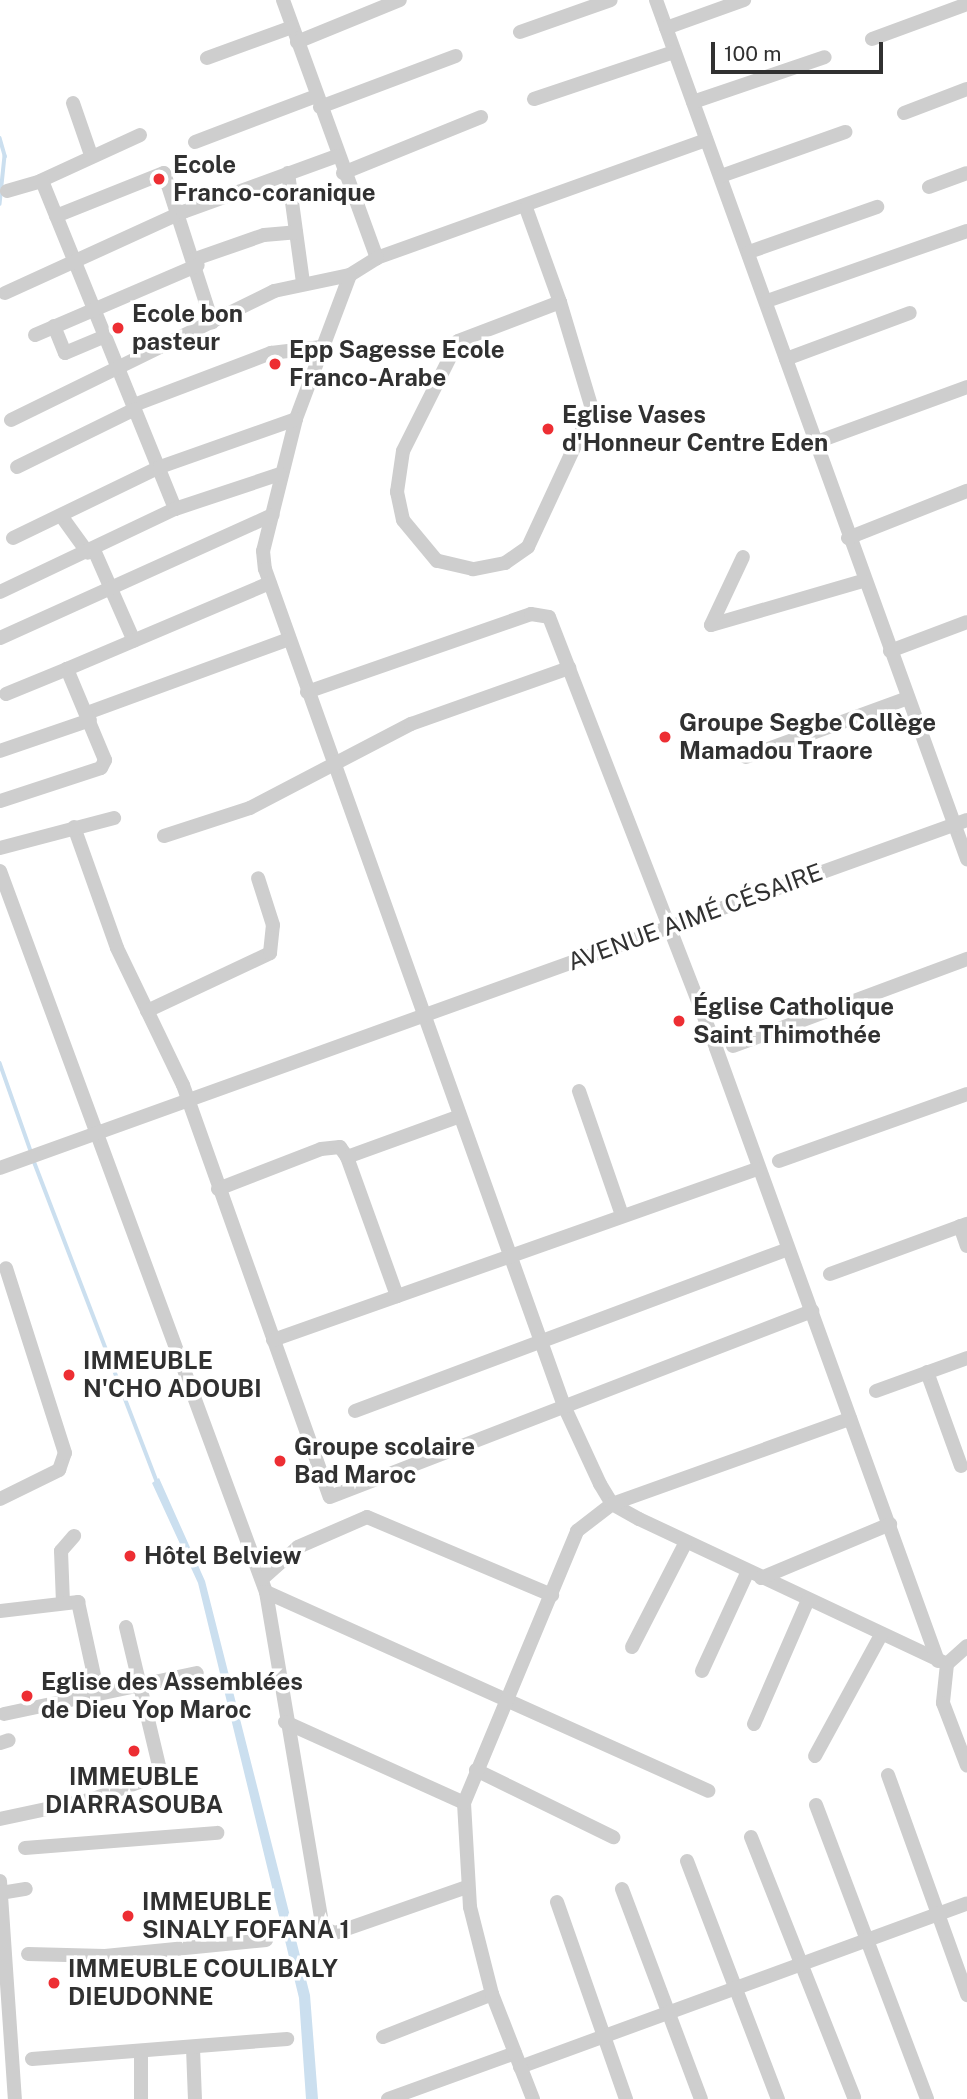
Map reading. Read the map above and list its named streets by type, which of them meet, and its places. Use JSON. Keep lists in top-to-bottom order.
{
  "streets": {
    "street": ["AVENUE AIMÉ CÉSAIRE"]
  },
  "places": [
    "Ecole Franco-coranique",
    "Ecole bon pasteur",
    "Epp Sagesse Ecole Franco-Arabe",
    "Eglise Vases d'Honneur Centre Eden",
    "Groupe Segbe Collège Mamadou Traore",
    "Église Catholique Saint Thimothée",
    "IMMEUBLE N'CHO ADOUBI",
    "Groupe scolaire Bad Maroc",
    "Hôtel Belview",
    "Eglise des Assemblées de Dieu Yop Maroc",
    "IMMEUBLE DIARRASOUBA",
    "IMMEUBLE SINALY FOFANA 1",
    "IMMEUBLE COULIBALY DIEUDONNE"
  ],
  "scale_bar": "100 m"
}
